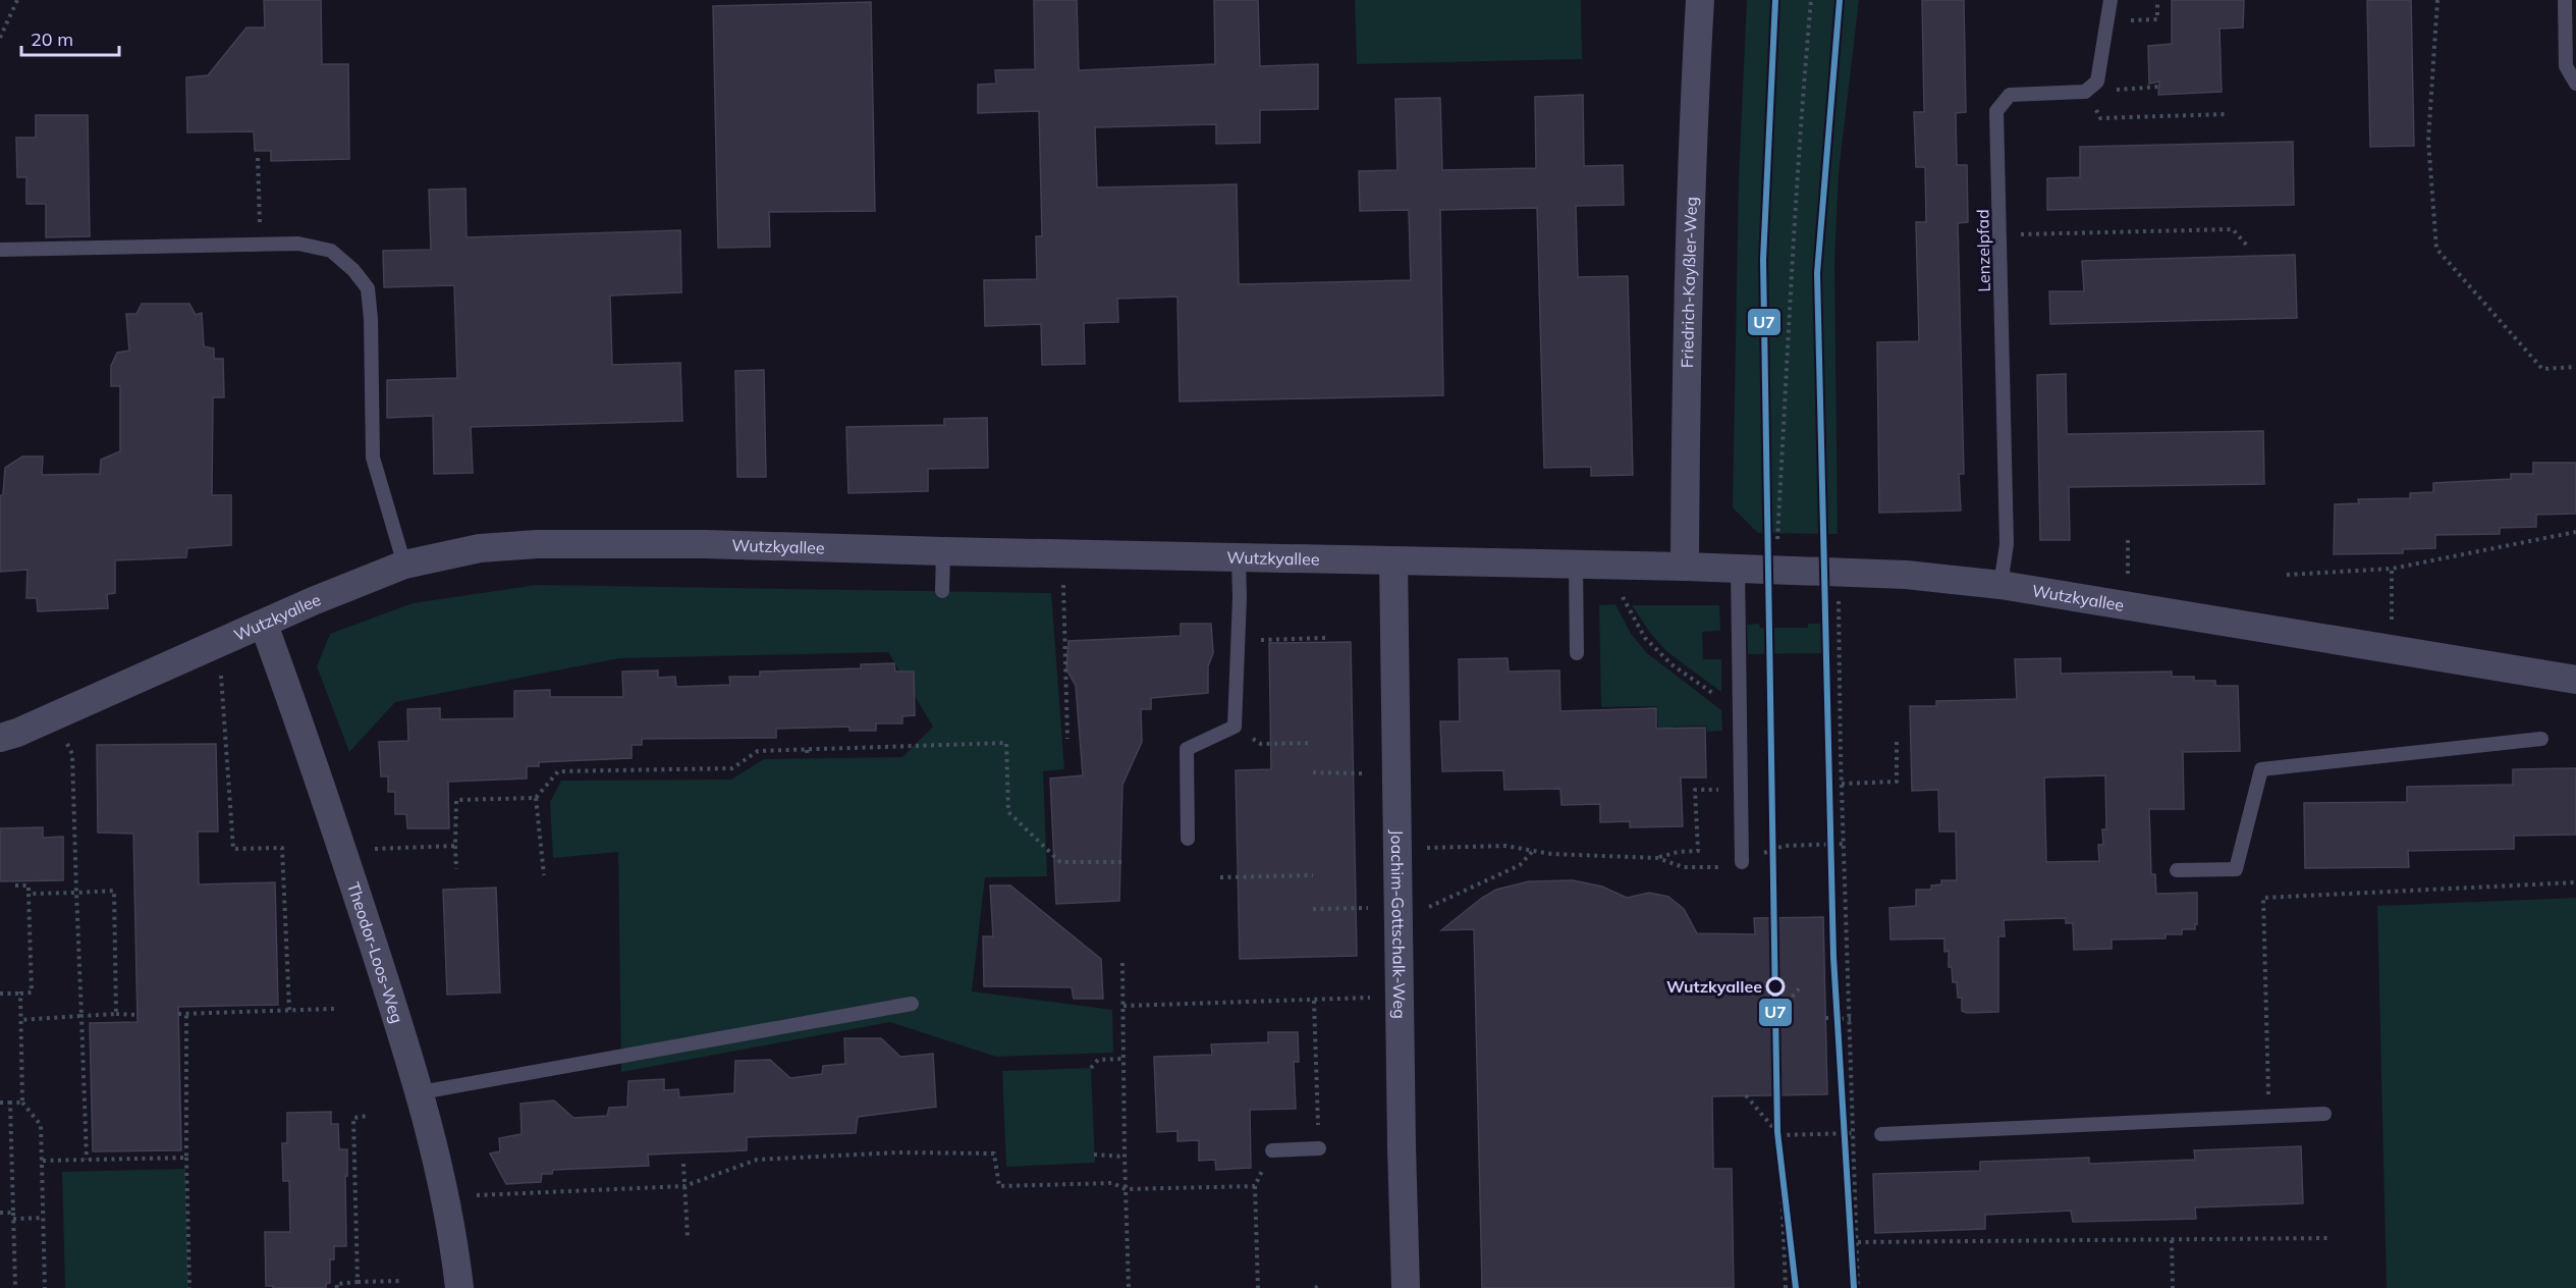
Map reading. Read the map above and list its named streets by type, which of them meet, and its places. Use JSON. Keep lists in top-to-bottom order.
{
  "streets": {
    "street": [
      "Friedrich-Kayßler-Weg",
      "Wutzkyallee",
      "Joachim-Gottschalk-Weg",
      "Theodor-Loos-Weg"
    ],
    "lane": ["Lenzelpfad"]
  },
  "crossings": [
    ["Lenzelpfad", "Wutzkyallee"],
    ["Friedrich-Kayßler-Weg", "Wutzkyallee"],
    ["Wutzkyallee", "Joachim-Gottschalk-Weg"],
    ["Wutzkyallee", "Theodor-Loos-Weg"]
  ],
  "places": ["Wutzkyallee"],
  "lines": ["transit line U7"],
  "scale_bar": "20 m"
}
